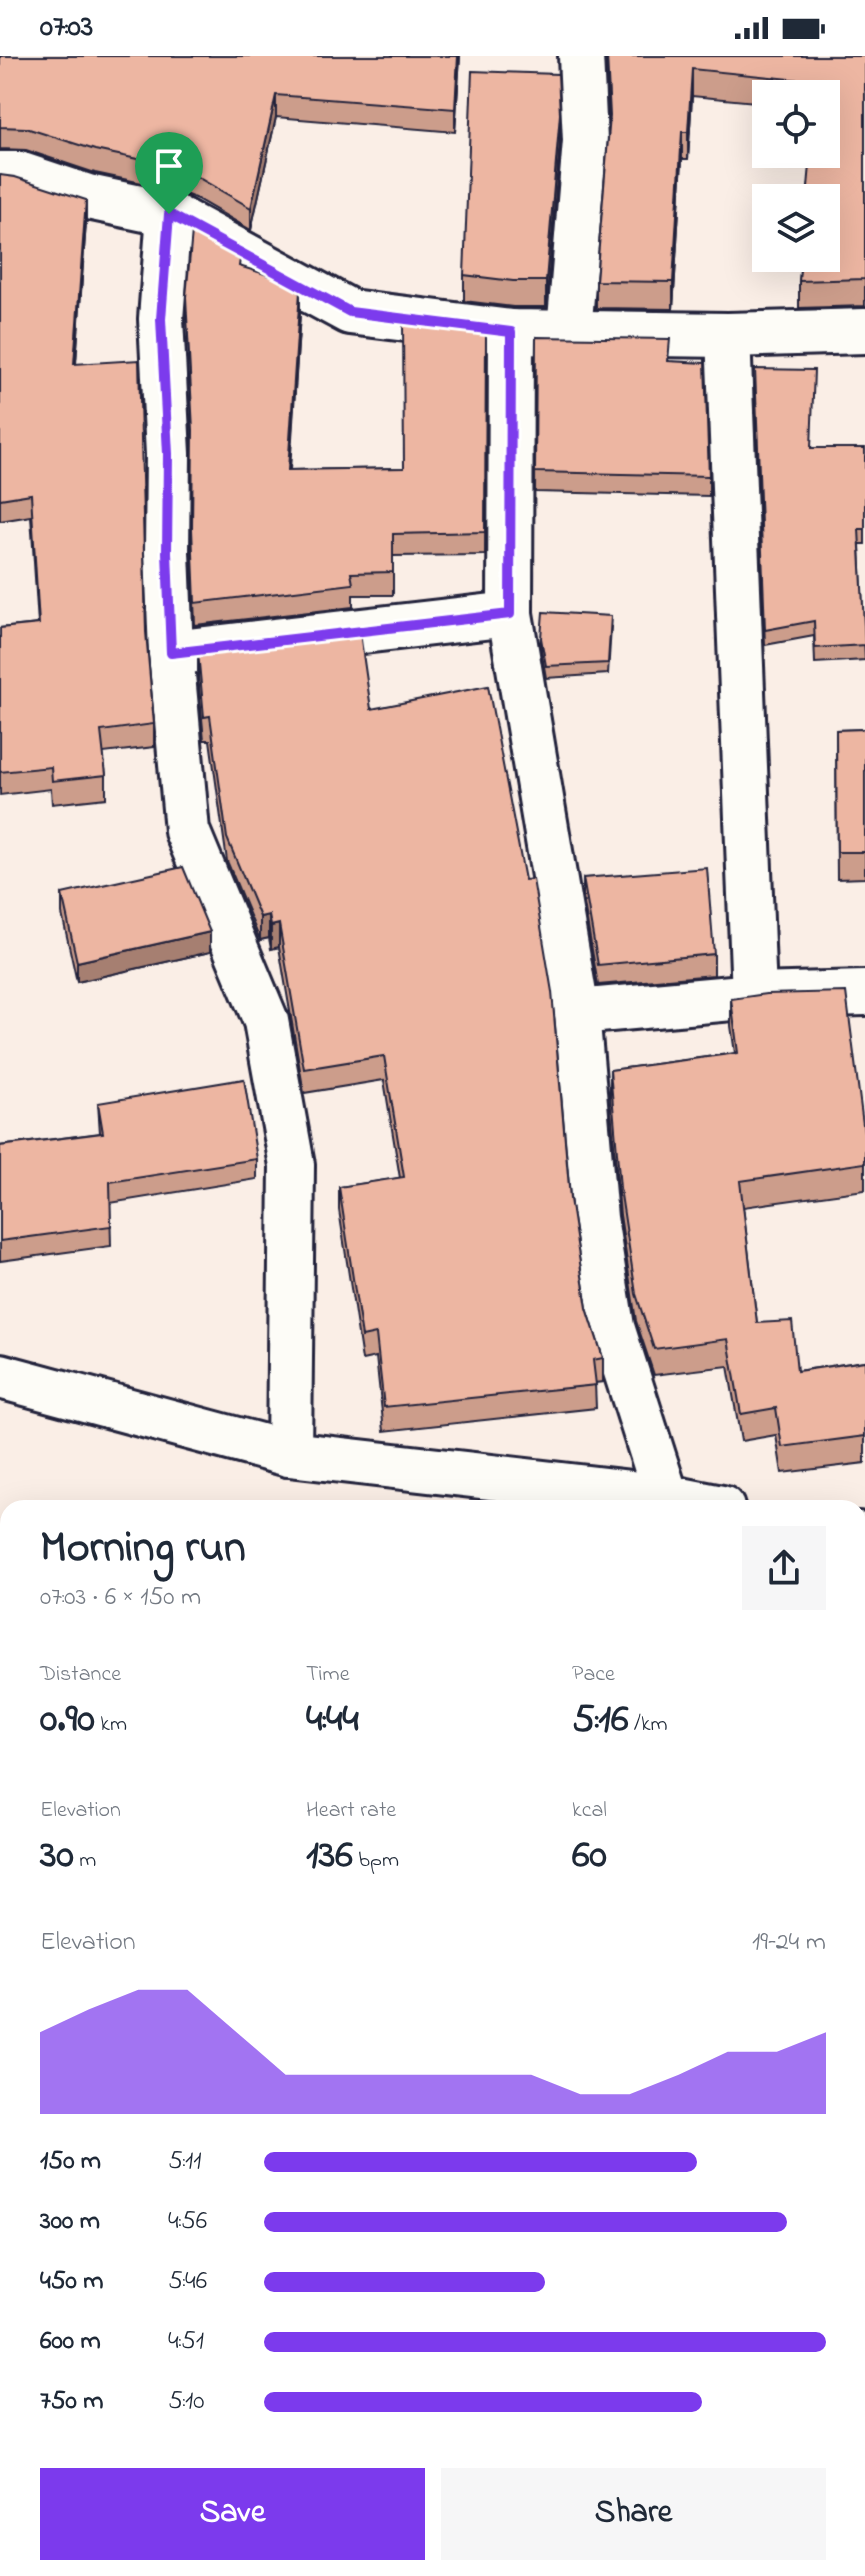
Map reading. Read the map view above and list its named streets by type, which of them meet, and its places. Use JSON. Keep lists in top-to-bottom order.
{
  "page": {
    "status": "07:03",
    "heading": ["Morning run", "07:03 · 6 × 150 m"],
    "stats": [
      ["Distance", "0.90 km"],
      ["Time", "4:44"],
      ["Pace", "5:16 /km"],
      ["Elevation", "30 m"],
      ["Heart rate", "136 bpm"],
      ["kcal", "60"]
    ],
    "chart": ["Elevation", "19–24 m"],
    "list": [
      {
        "name": "150 m",
        "note": "5:11"
      },
      {
        "name": "300 m",
        "note": "4:56"
      },
      {
        "name": "450 m",
        "note": "5:46"
      },
      {
        "name": "600 m",
        "note": "4:51"
      },
      {
        "name": "750 m",
        "note": "5:10"
      }
    ],
    "buttons": ["Save", "Share"]
  }
}
